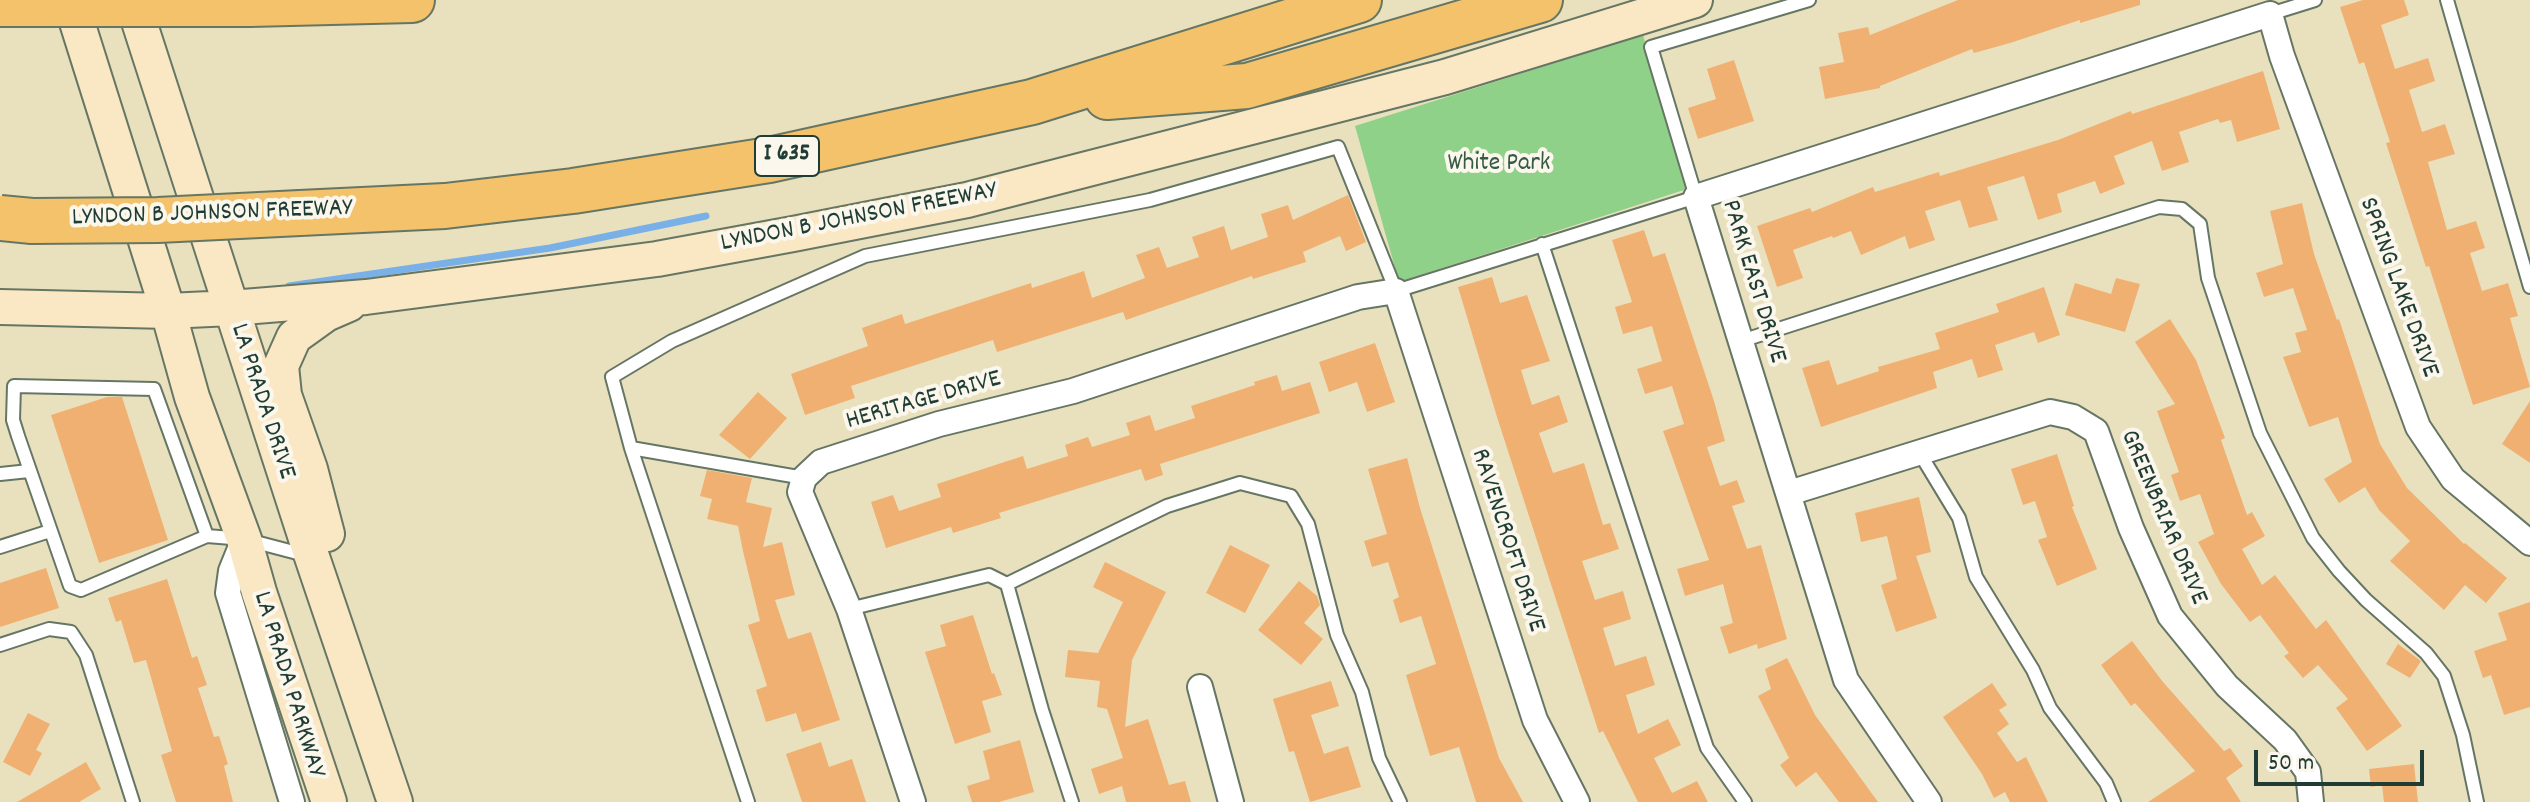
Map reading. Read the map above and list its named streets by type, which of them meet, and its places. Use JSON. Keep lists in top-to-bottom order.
{
  "streets": {
    "highway": ["I 635", "LYNDON B JOHNSON FREEWAY"],
    "main road": ["LA PRADA DRIVE"],
    "street": [
      "PARK EAST DRIVE",
      "SPRING LAKE DRIVE",
      "HERITAGE DRIVE",
      "GREENBRIAR DRIVE",
      "RAVENCROFT DRIVE",
      "LA PRADA PARKWAY"
    ]
  },
  "crossings": [
    ["LYNDON B JOHNSON FREEWAY", "LA PRADA DRIVE"],
    ["PARK EAST DRIVE", "SPRING LAKE DRIVE"],
    ["PARK EAST DRIVE", "GREENBRIAR DRIVE"],
    ["HERITAGE DRIVE", "RAVENCROFT DRIVE"]
  ],
  "parks": ["White Park"],
  "scale_bar": "50 m"
}
